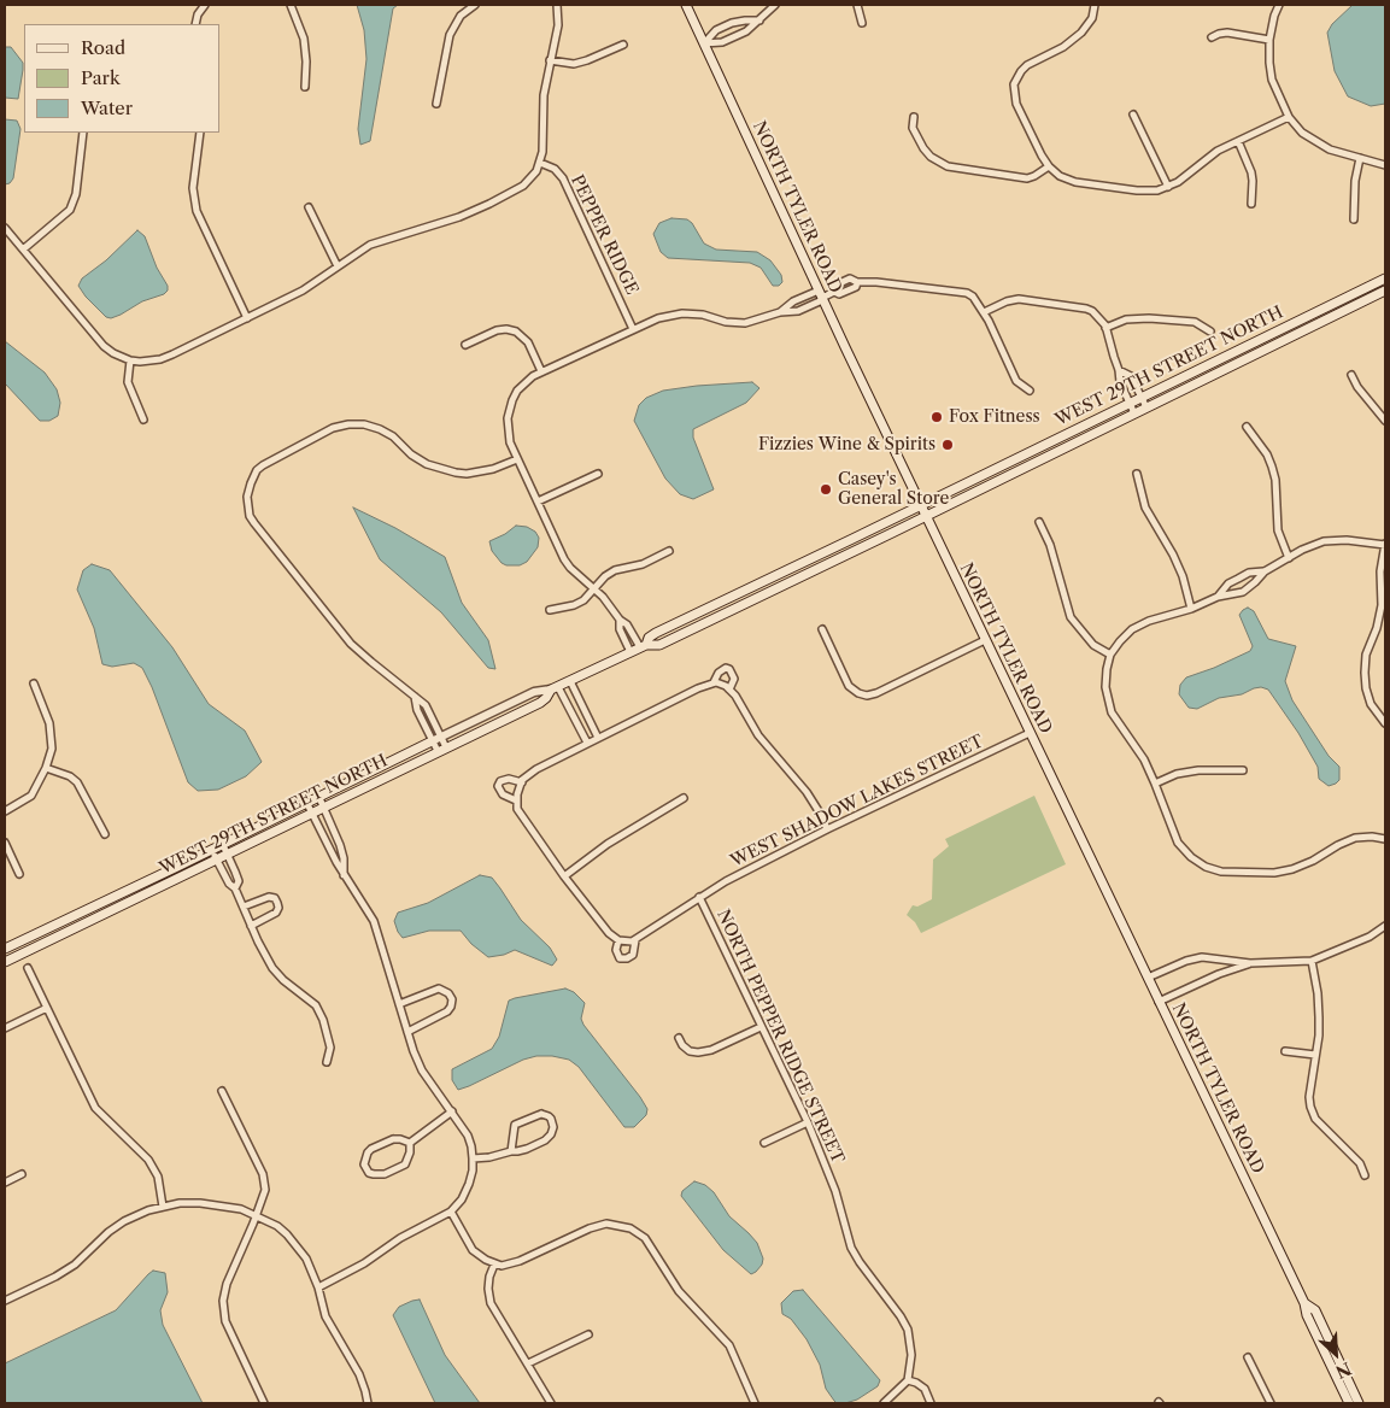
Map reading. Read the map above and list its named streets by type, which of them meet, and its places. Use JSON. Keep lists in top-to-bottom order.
{
  "streets": {
    "main road": ["NORTH TYLER ROAD", "WEST 29TH STREET NORTH"],
    "street": ["PEPPER RIDGE", "WEST SHADOW LAKES STREET", "NORTH PEPPER RIDGE STREET"]
  },
  "crossings": [
    ["NORTH TYLER ROAD", "WEST 29TH STREET NORTH"],
    ["NORTH TYLER ROAD", "WEST SHADOW LAKES STREET"],
    ["WEST SHADOW LAKES STREET", "NORTH PEPPER RIDGE STREET"]
  ],
  "places": ["Fox Fitness", "Fizzies Wine & Spirits", "Casey's General Store"],
  "legend": ["Road", "Park", "Water"],
  "north": "bottom right"
}
